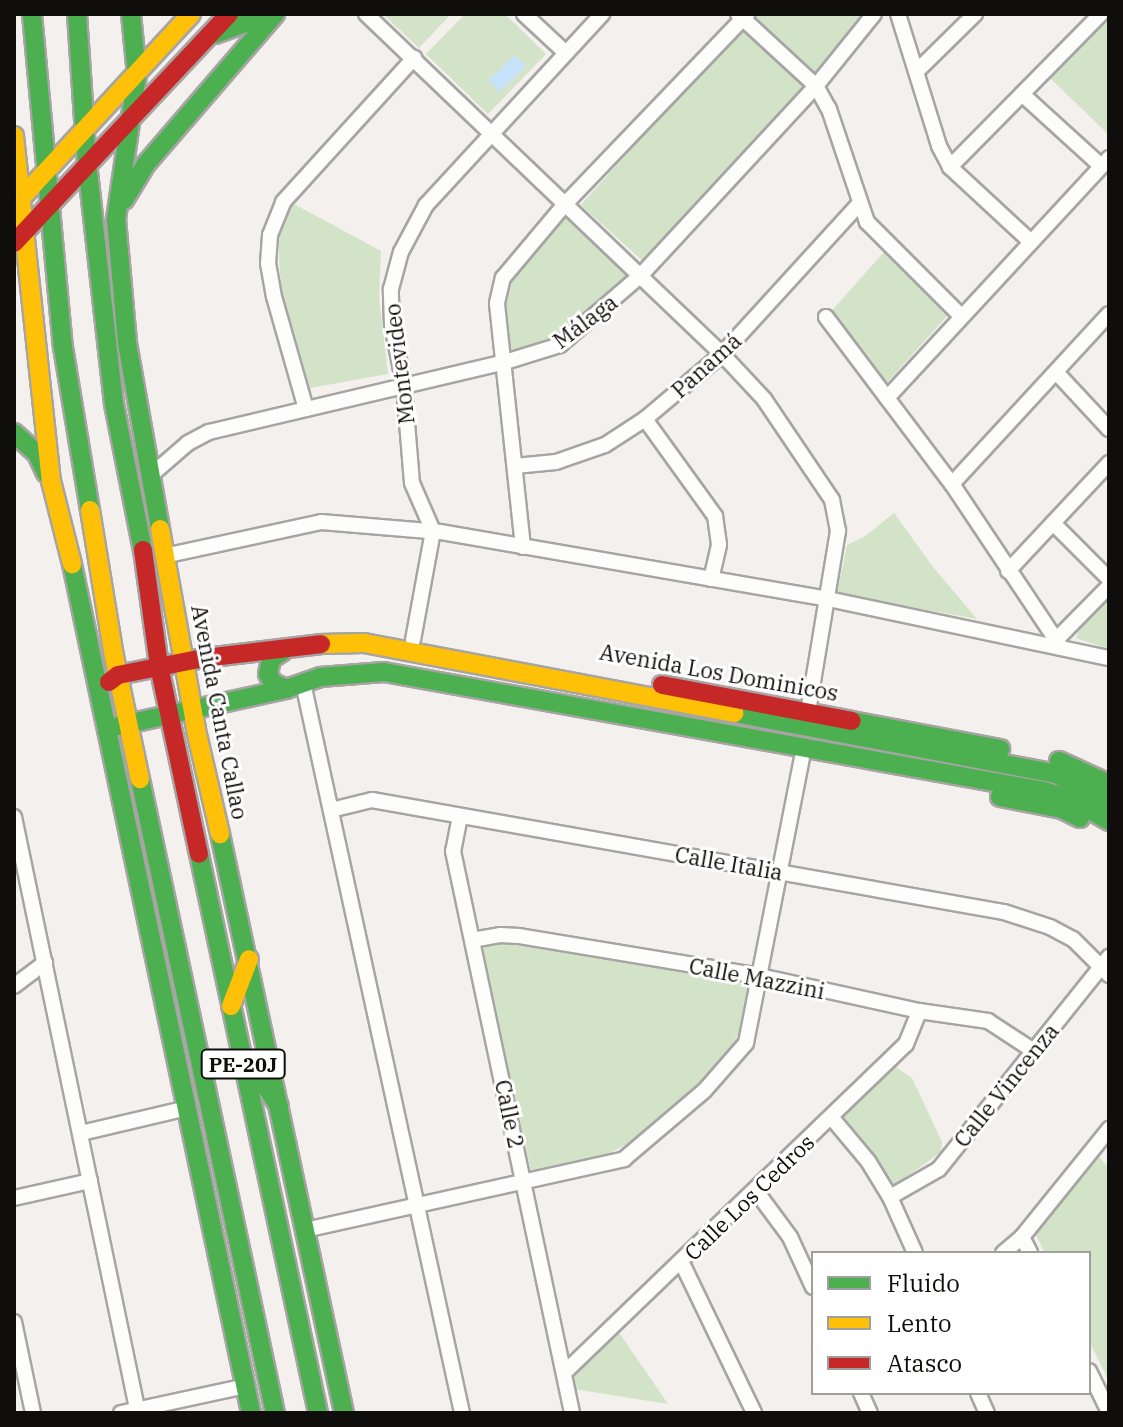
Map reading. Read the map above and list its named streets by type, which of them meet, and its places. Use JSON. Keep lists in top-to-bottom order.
{
  "streets": {
    "main road": ["Avenida Los Dominicos", "Avenida Canta Callao", "PE-20J"],
    "street": [
      "Málaga",
      "Montevideo",
      "Panamá",
      "Calle Italia",
      "Calle Mazzini",
      "Calle Vincenza",
      "Calle 2",
      "Calle Los Cedros"
    ]
  },
  "crossings": [
    ["Málaga", "Montevideo"],
    ["Málaga", "Avenida Canta Callao"],
    ["Avenida Los Dominicos", "Avenida Canta Callao"],
    ["Avenida Los Dominicos", "PE-20J"],
    ["Calle Italia", "Calle Vincenza"],
    ["Calle Italia", "Calle 2"],
    ["Calle Mazzini", "Calle Vincenza"],
    ["Calle Mazzini", "Calle 2"],
    ["Calle Mazzini", "Calle Los Cedros"],
    ["Calle 2", "Calle Los Cedros"]
  ],
  "legend": ["Fluido", "Lento", "Atasco"]
}
